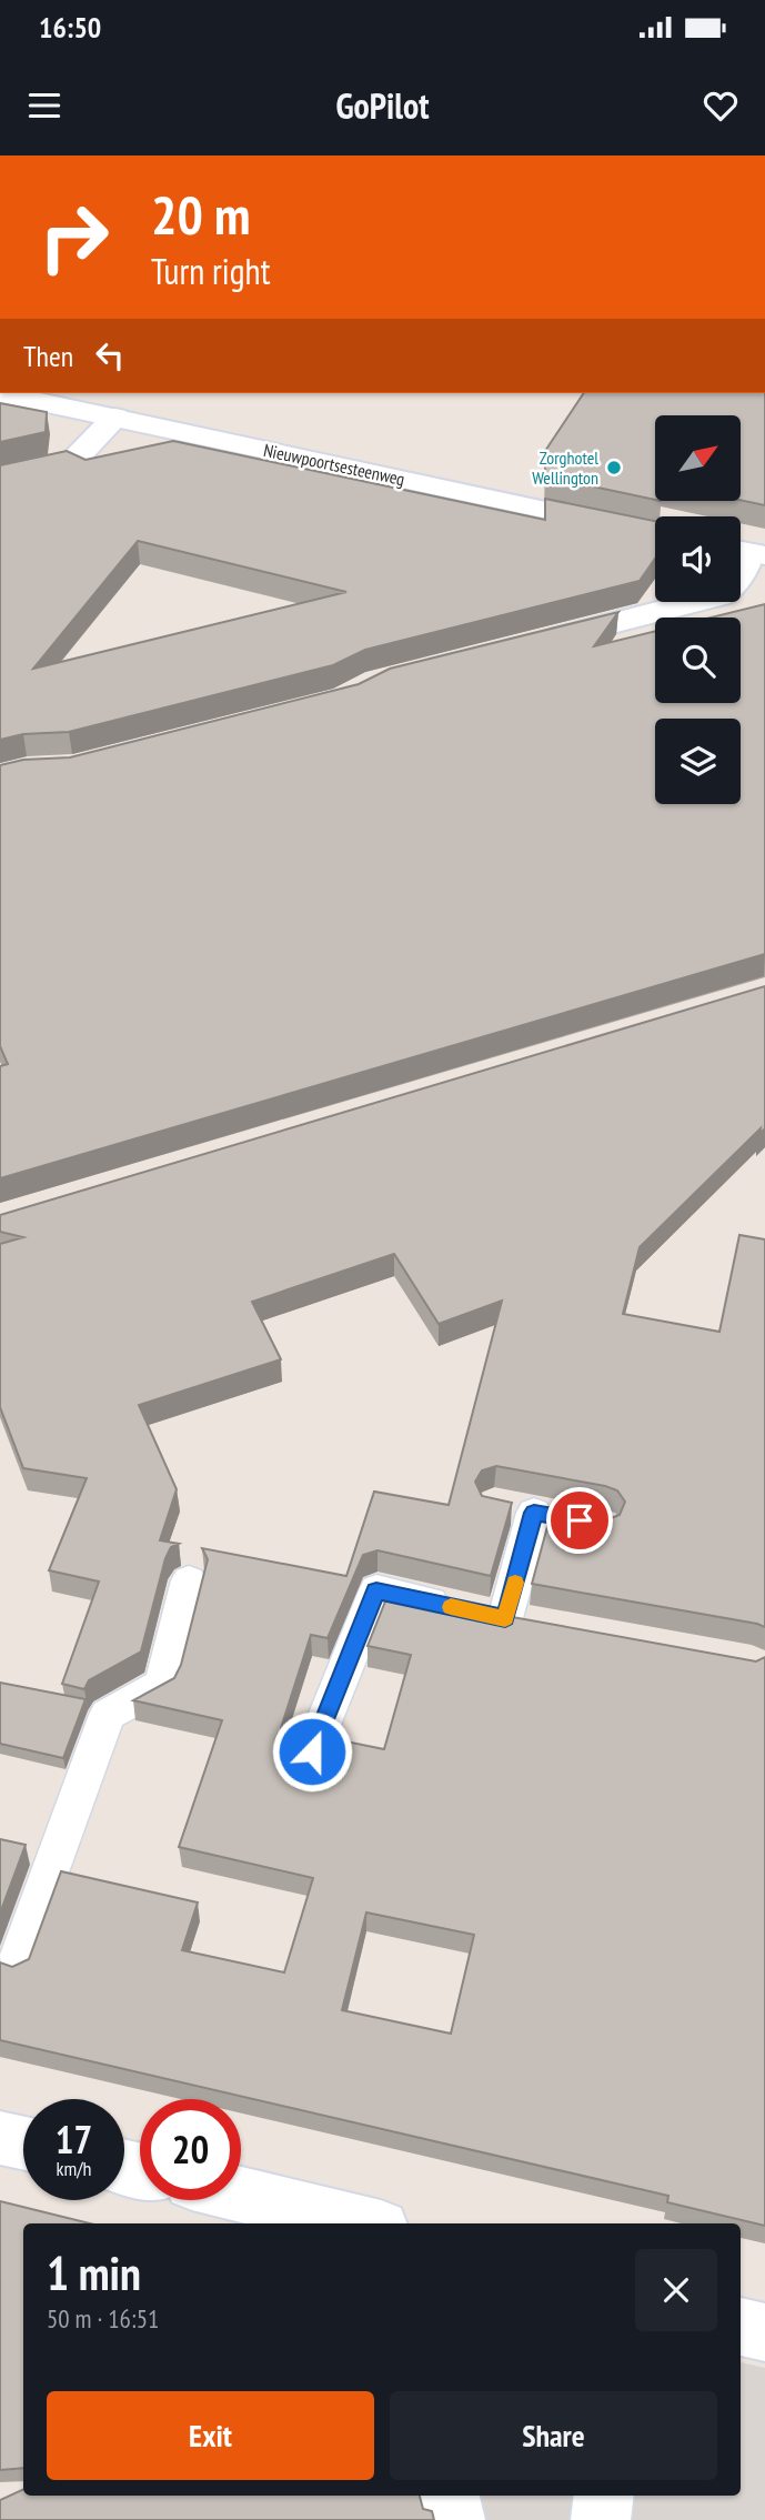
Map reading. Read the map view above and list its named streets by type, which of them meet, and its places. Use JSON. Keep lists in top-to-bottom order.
{
  "streets": {
    "street": ["Nieuwpoortsesteenweg"]
  },
  "places": ["Zorghotel Wellington"],
  "north": "top right",
  "page": {
    "status": "16:50",
    "header": "GoPilot",
    "turn": ["20 m", "Turn right"],
    "then": "Then",
    "speed": "17 km/h",
    "limit": "20",
    "heading": ["1 min", "50 m · 16:51"],
    "buttons": ["Exit", "Share"]
  }
}
